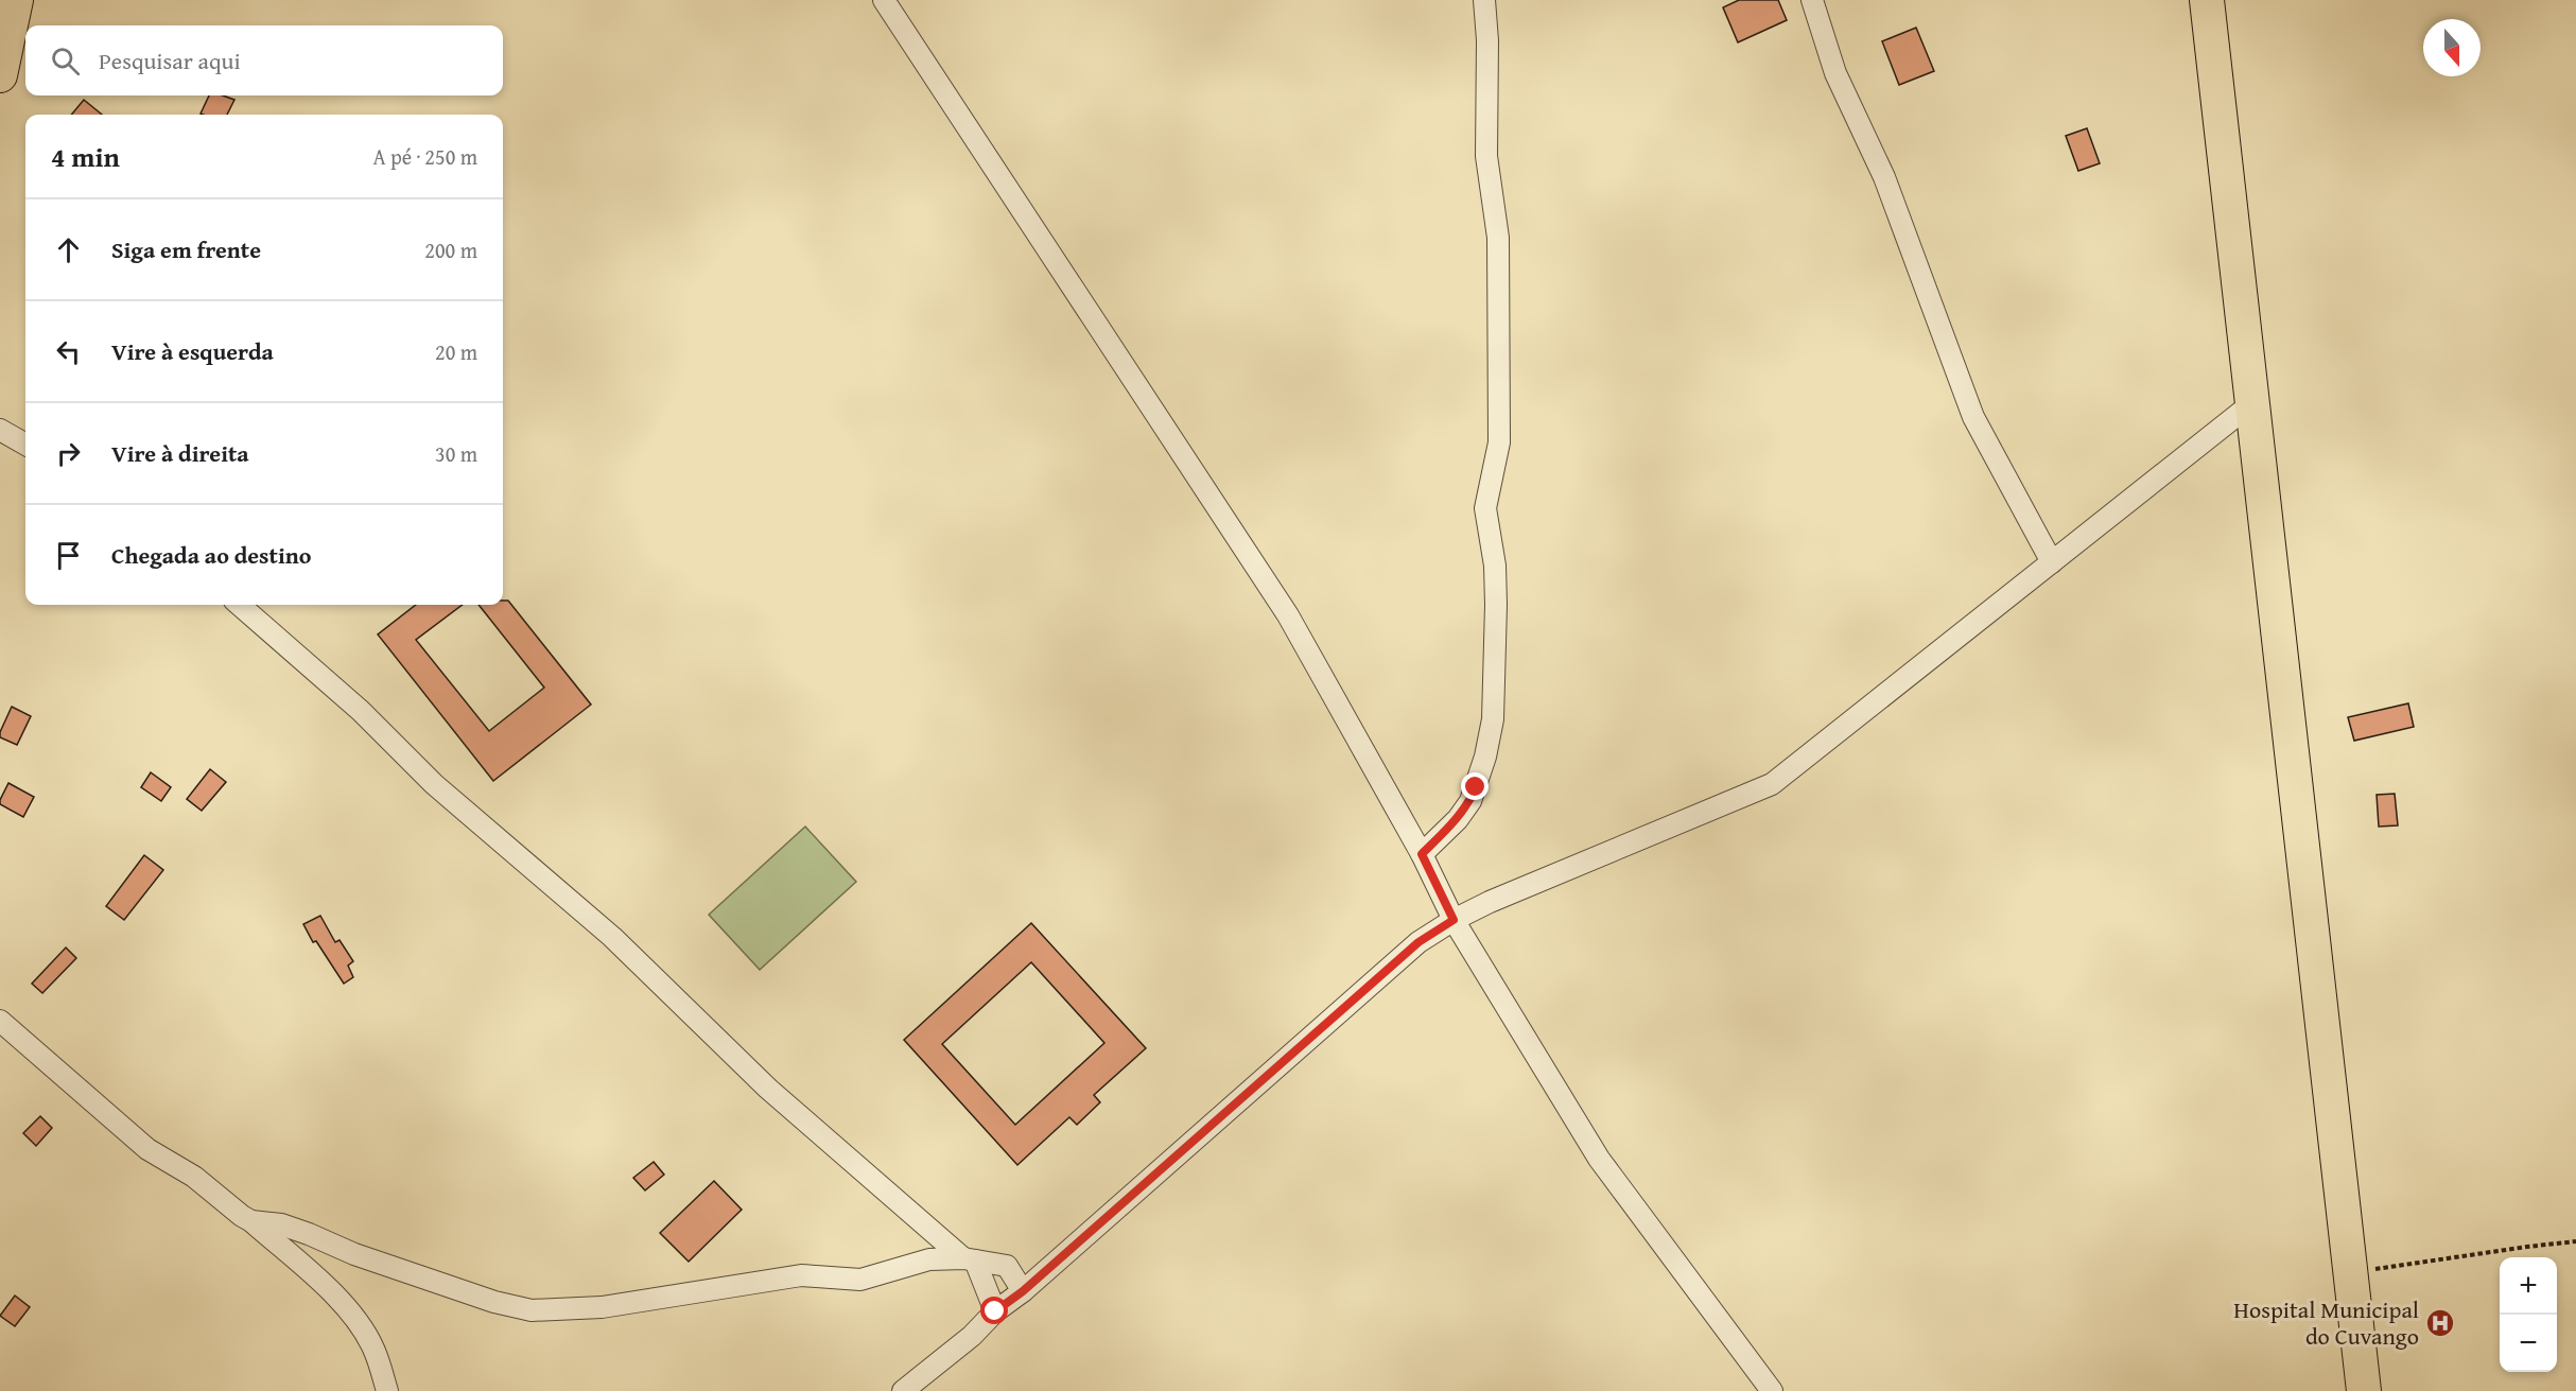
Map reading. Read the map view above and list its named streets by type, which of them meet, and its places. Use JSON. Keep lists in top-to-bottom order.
{
  "places": {
    "hospital": ["Hospital Municipal do Cuvango"]
  },
  "north": "bottom",
  "page": {
    "search": "Pesquisar aqui",
    "heading": ["4 min", "A pé · 250 m"],
    "list": [
      ["Siga em frente", "200 m"],
      ["Vire à esquerda", "20 m"],
      ["Vire à direita", "30 m"],
      "Chegada ao destino"
    ],
    "map_buttons": ["+", "−"]
  }
}
